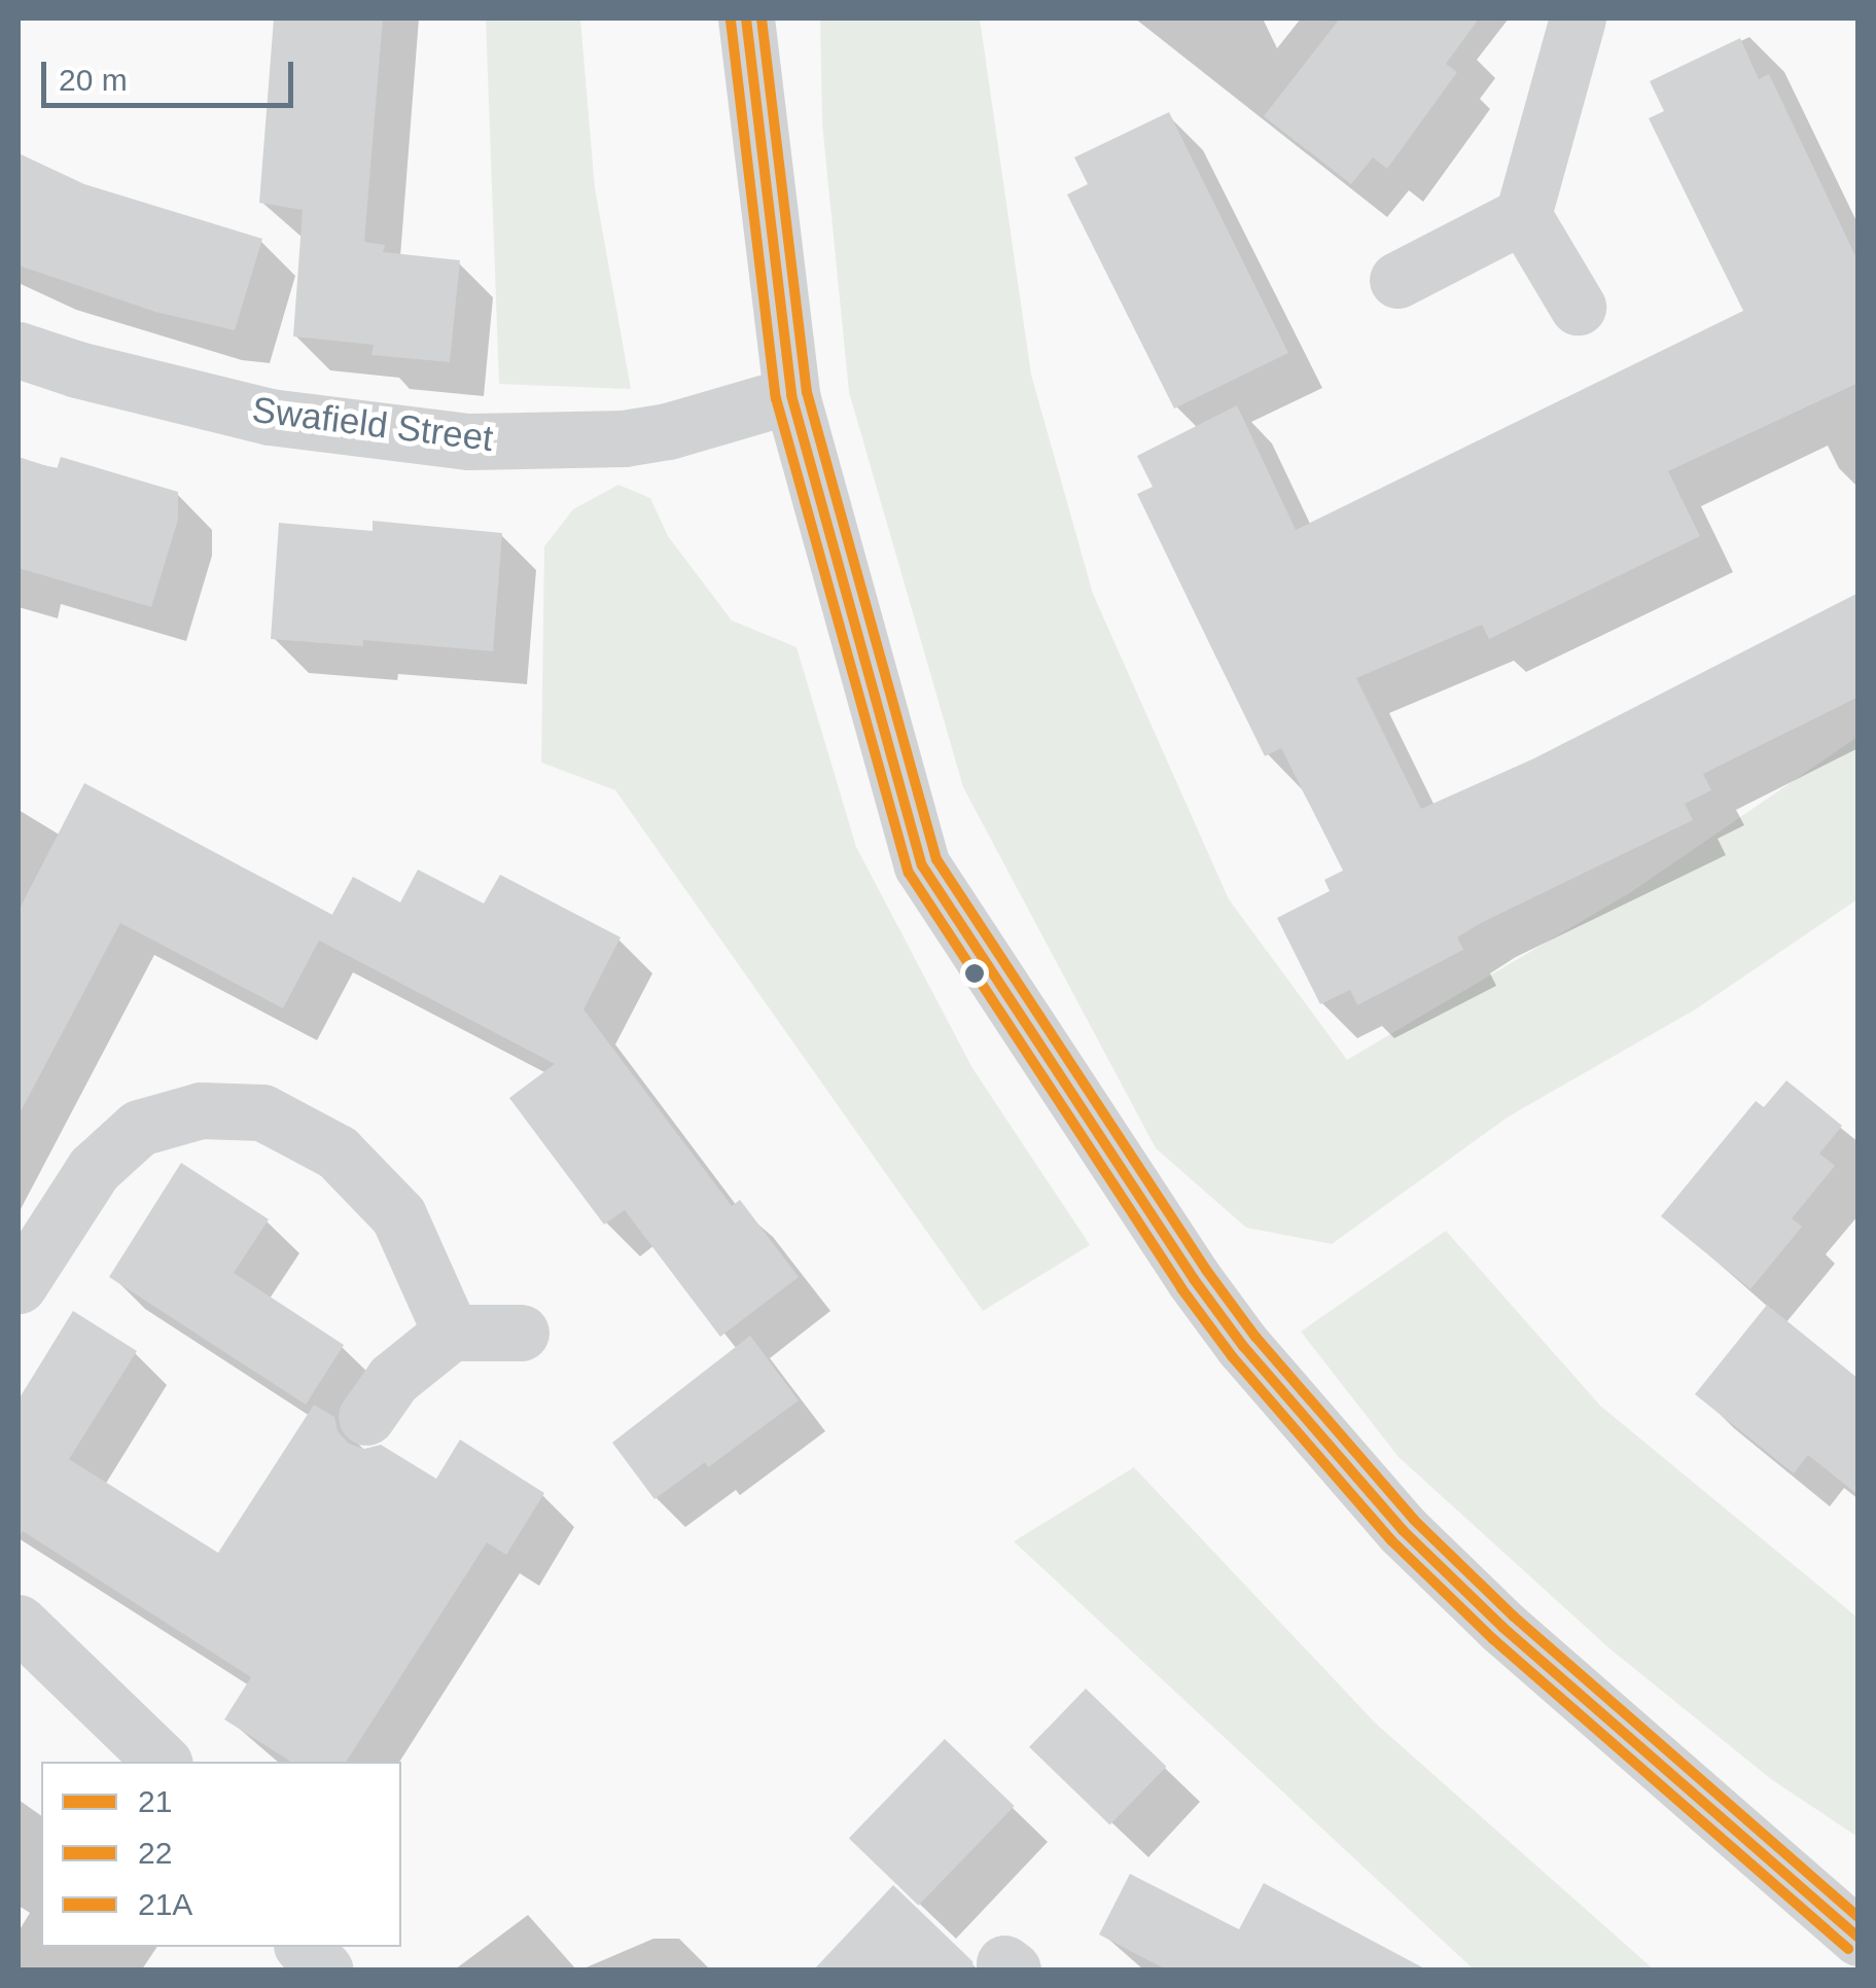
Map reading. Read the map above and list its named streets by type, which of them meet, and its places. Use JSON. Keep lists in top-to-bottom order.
{
  "streets": {
    "street": ["Swafield Street"]
  },
  "lines": ["transit line 21", "transit line 21A", "transit line 22"],
  "legend": ["21", "22", "21A"],
  "scale_bar": "20 m"
}
